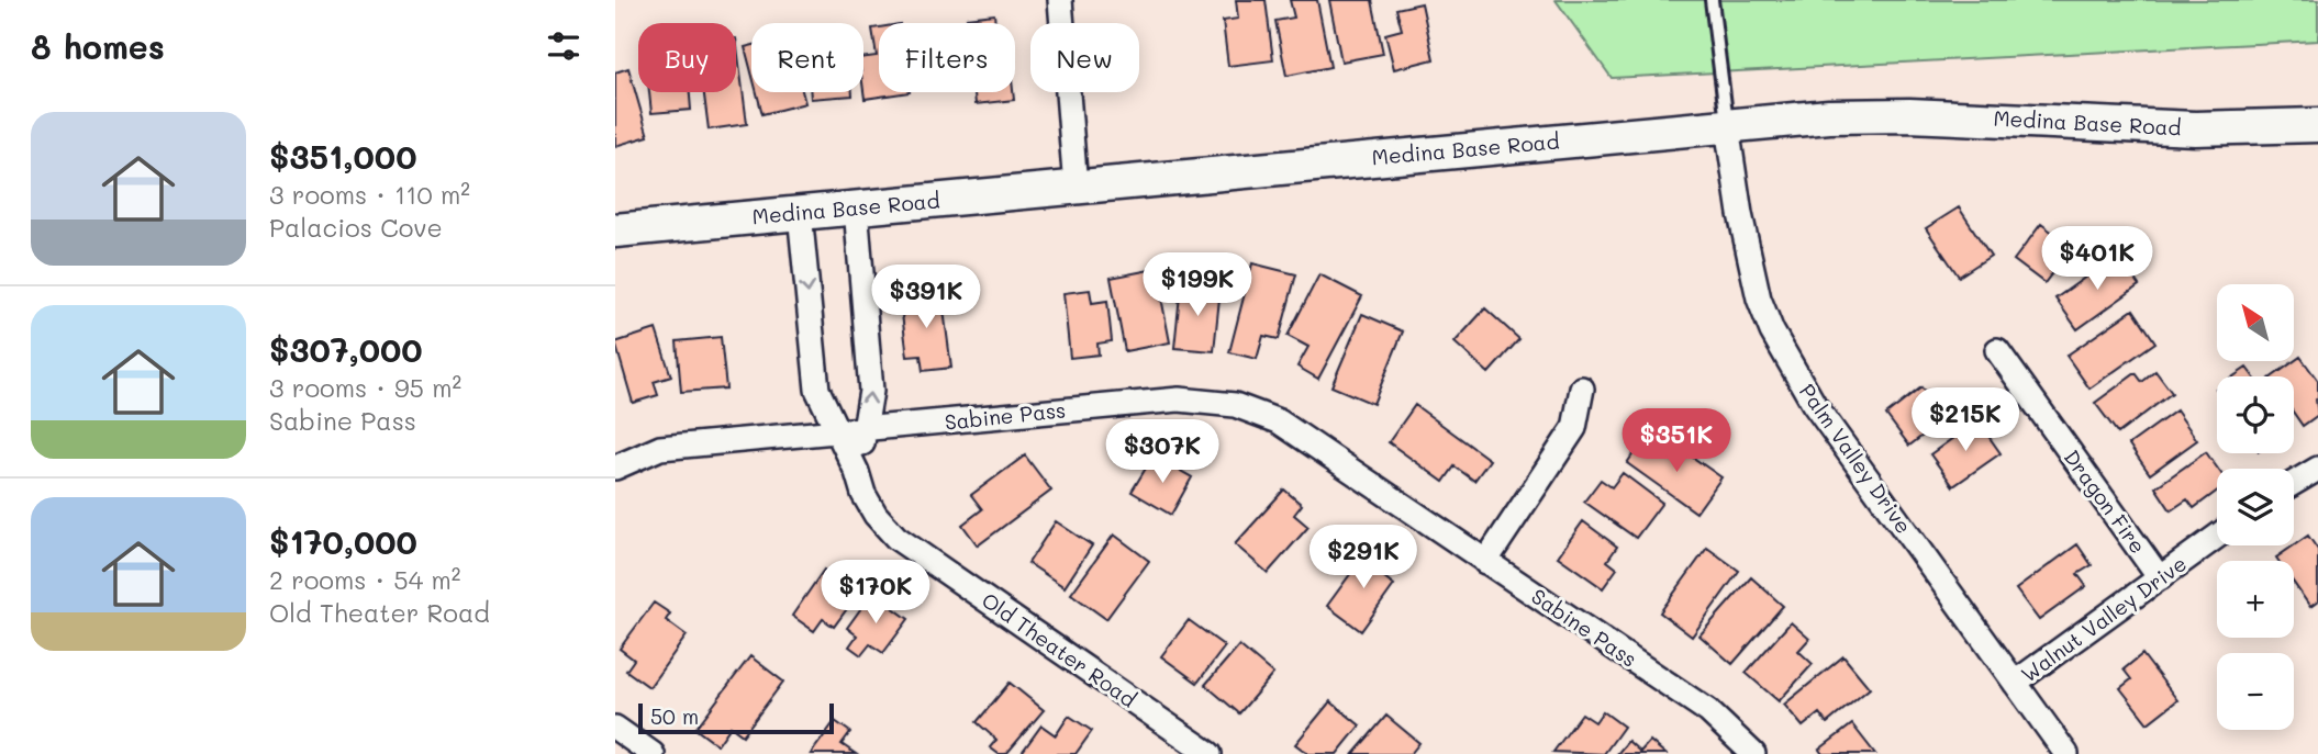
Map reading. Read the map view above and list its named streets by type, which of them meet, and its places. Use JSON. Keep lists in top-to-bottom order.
{
  "streets": {
    "street": [
      "Medina Base Road",
      "Sabine Pass",
      "Palm Valley Drive",
      "Dragon Fire",
      "Walnut Valley Drive",
      "Old Theater Road"
    ]
  },
  "crossings": [
    ["Medina Base Road", "Palm Valley Drive"],
    ["Medina Base Road", "Old Theater Road"],
    ["Sabine Pass", "Old Theater Road"],
    ["Palm Valley Drive", "Walnut Valley Drive"],
    ["Dragon Fire", "Walnut Valley Drive"]
  ],
  "scale_bar": "50 m",
  "north": "top left",
  "page": {
    "heading": "8 homes",
    "chip": [
      "Buy",
      "Rent",
      "Filters",
      "New"
    ],
    "list": [
      {
        "name": "$351,000",
        "note": "3 rooms · 110 m² · Palacios Cove"
      },
      {
        "name": "$307,000",
        "note": "3 rooms · 95 m² · Sabine Pass"
      },
      {
        "name": "$170,000",
        "note": "2 rooms · 54 m² · Old Theater Road"
      }
    ],
    "price": [
      "$401K",
      "$199K",
      "$391K",
      "$215K",
      "$351K",
      "$307K",
      "$291K",
      "$170K"
    ],
    "map_buttons": ["+", "−"],
    "scale": "50 m"
  }
}
